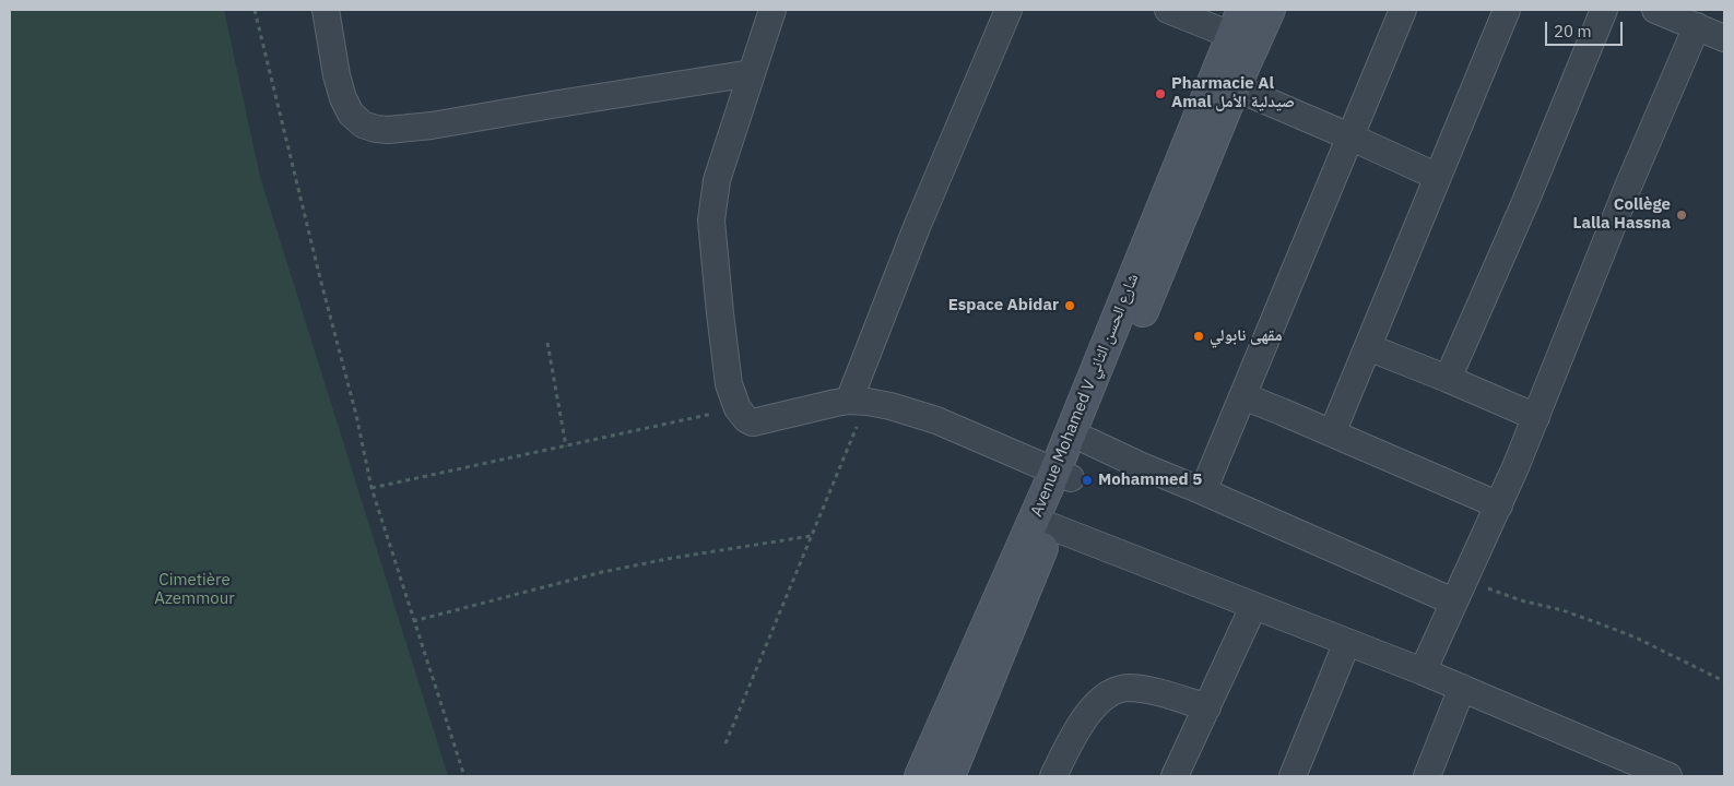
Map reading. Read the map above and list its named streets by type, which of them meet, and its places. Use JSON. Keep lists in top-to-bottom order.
{
  "streets": {
    "main road": ["Avenue Mohamed V شارع الحسن الثاني"]
  },
  "parks": ["Cimetière Azemmour"],
  "places": [
    "Pharmacie Al Amal صيدلية الأمل",
    "Collège Lalla Hassna",
    "Espace Abidar",
    "مقهى نابولي",
    "Mohammed 5"
  ],
  "scale_bar": "20 m"
}
